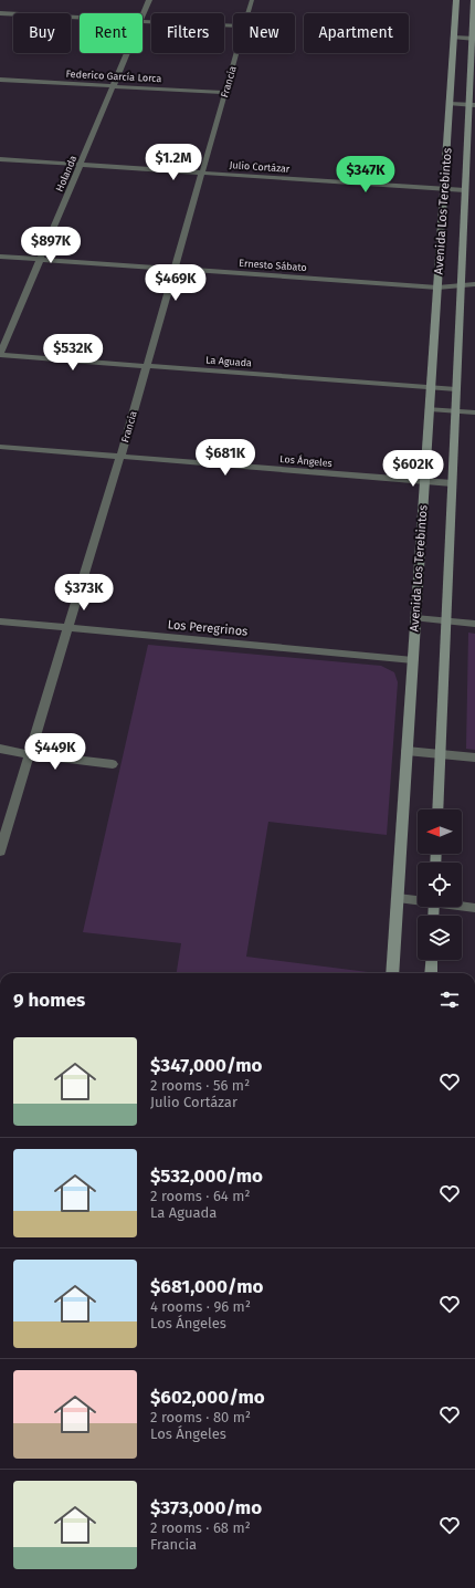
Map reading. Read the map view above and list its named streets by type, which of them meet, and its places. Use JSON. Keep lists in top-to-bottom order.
{
  "streets": {
    "main road": ["Avenida Los Terebintos"],
    "street": [
      "Federico García Lorca",
      "Francia",
      "Julio Cortázar",
      "Holanda",
      "Ernesto Sábato",
      "La Aguada",
      "Los Ángeles",
      "Los Peregrinos"
    ]
  },
  "crossings": [
    ["Federico García Lorca", "Francia"],
    ["Federico García Lorca", "Holanda"],
    ["Francia", "Julio Cortázar"],
    ["Francia", "Ernesto Sábato"],
    ["Francia", "La Aguada"],
    ["Francia", "Los Ángeles"],
    ["Francia", "Los Peregrinos"],
    ["Julio Cortázar", "Holanda"],
    ["Julio Cortázar", "Avenida Los Terebintos"],
    ["Holanda", "Ernesto Sábato"],
    ["Holanda", "La Aguada"],
    ["Avenida Los Terebintos", "Ernesto Sábato"],
    ["Avenida Los Terebintos", "La Aguada"],
    ["Avenida Los Terebintos", "Los Ángeles"],
    ["Avenida Los Terebintos", "Los Peregrinos"]
  ],
  "north": "left",
  "page": {
    "chip": [
      "Buy",
      "Rent",
      "Filters",
      "New",
      "Apartment"
    ],
    "price": [
      "$1.2M",
      "$347K",
      "$897K",
      "$469K",
      "$532K",
      "$681K",
      "$602K",
      "$373K",
      "$449K"
    ],
    "heading": "9 homes",
    "list": [
      {
        "name": "$347,000/mo",
        "note": "2 rooms · 56 m² · Julio Cortázar"
      },
      {
        "name": "$532,000/mo",
        "note": "2 rooms · 64 m² · La Aguada"
      },
      {
        "name": "$681,000/mo",
        "note": "4 rooms · 96 m² · Los Ángeles"
      },
      {
        "name": "$602,000/mo",
        "note": "2 rooms · 80 m² · Los Ángeles"
      },
      {
        "name": "$373,000/mo",
        "note": "2 rooms · 68 m² · Francia"
      }
    ]
  }
}
